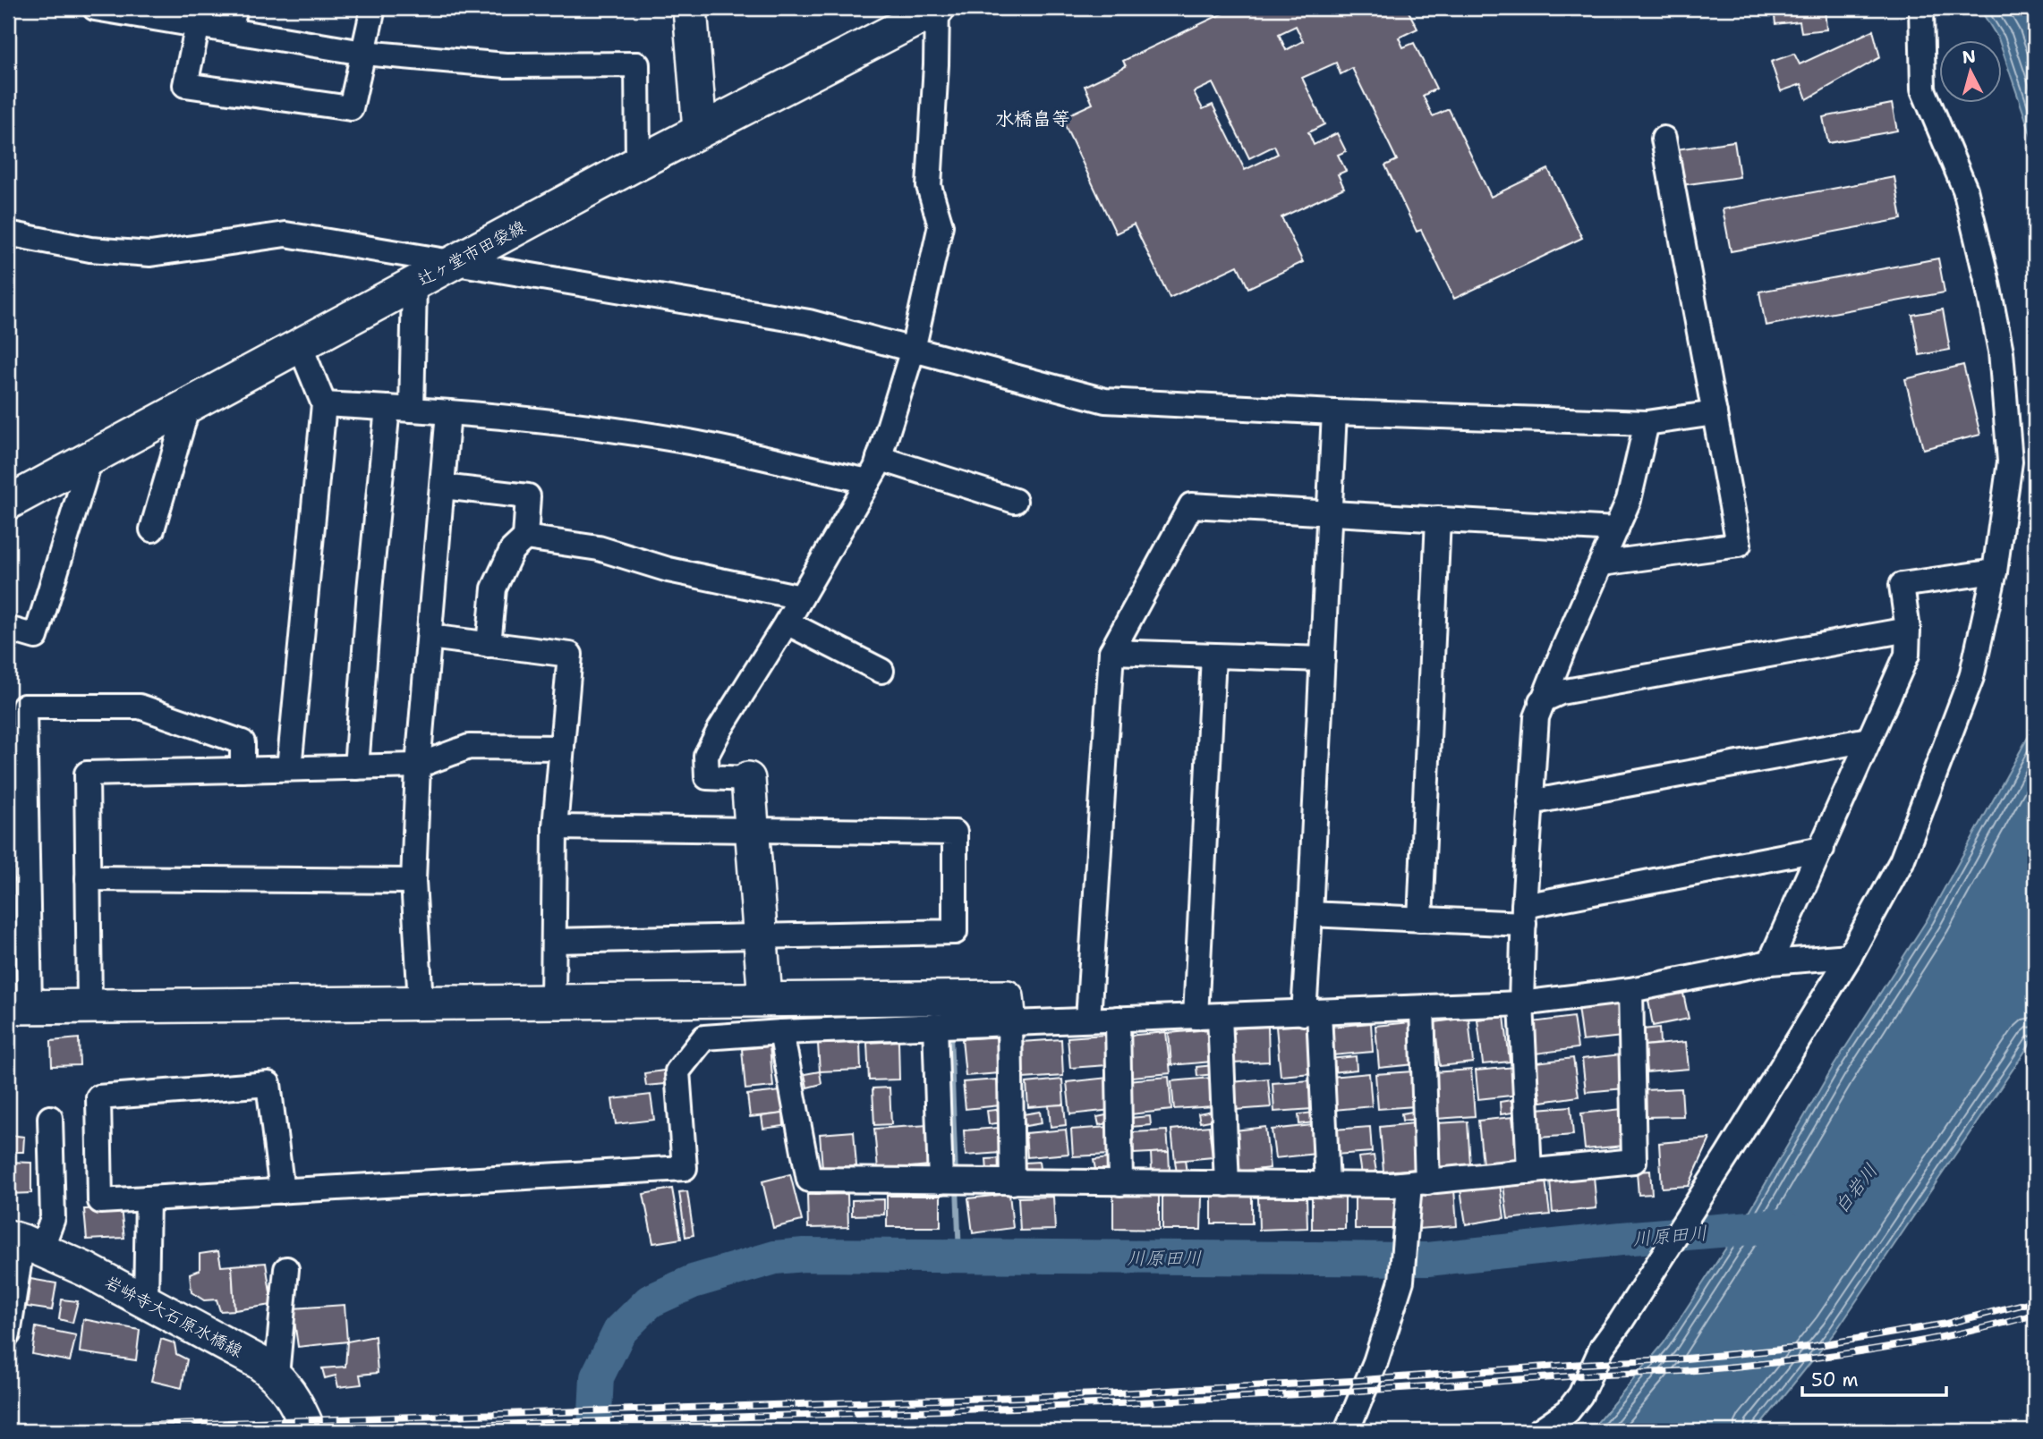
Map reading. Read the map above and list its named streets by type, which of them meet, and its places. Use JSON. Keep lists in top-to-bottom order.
{
  "streets": {
    "main road": ["辻ヶ堂市田袋線", "岩峅寺大石原水橋線"]
  },
  "districts": ["水橋畠等"],
  "water": ["白岩川", "川原田川"],
  "scale_bar": "50 m",
  "north": "top"
}
